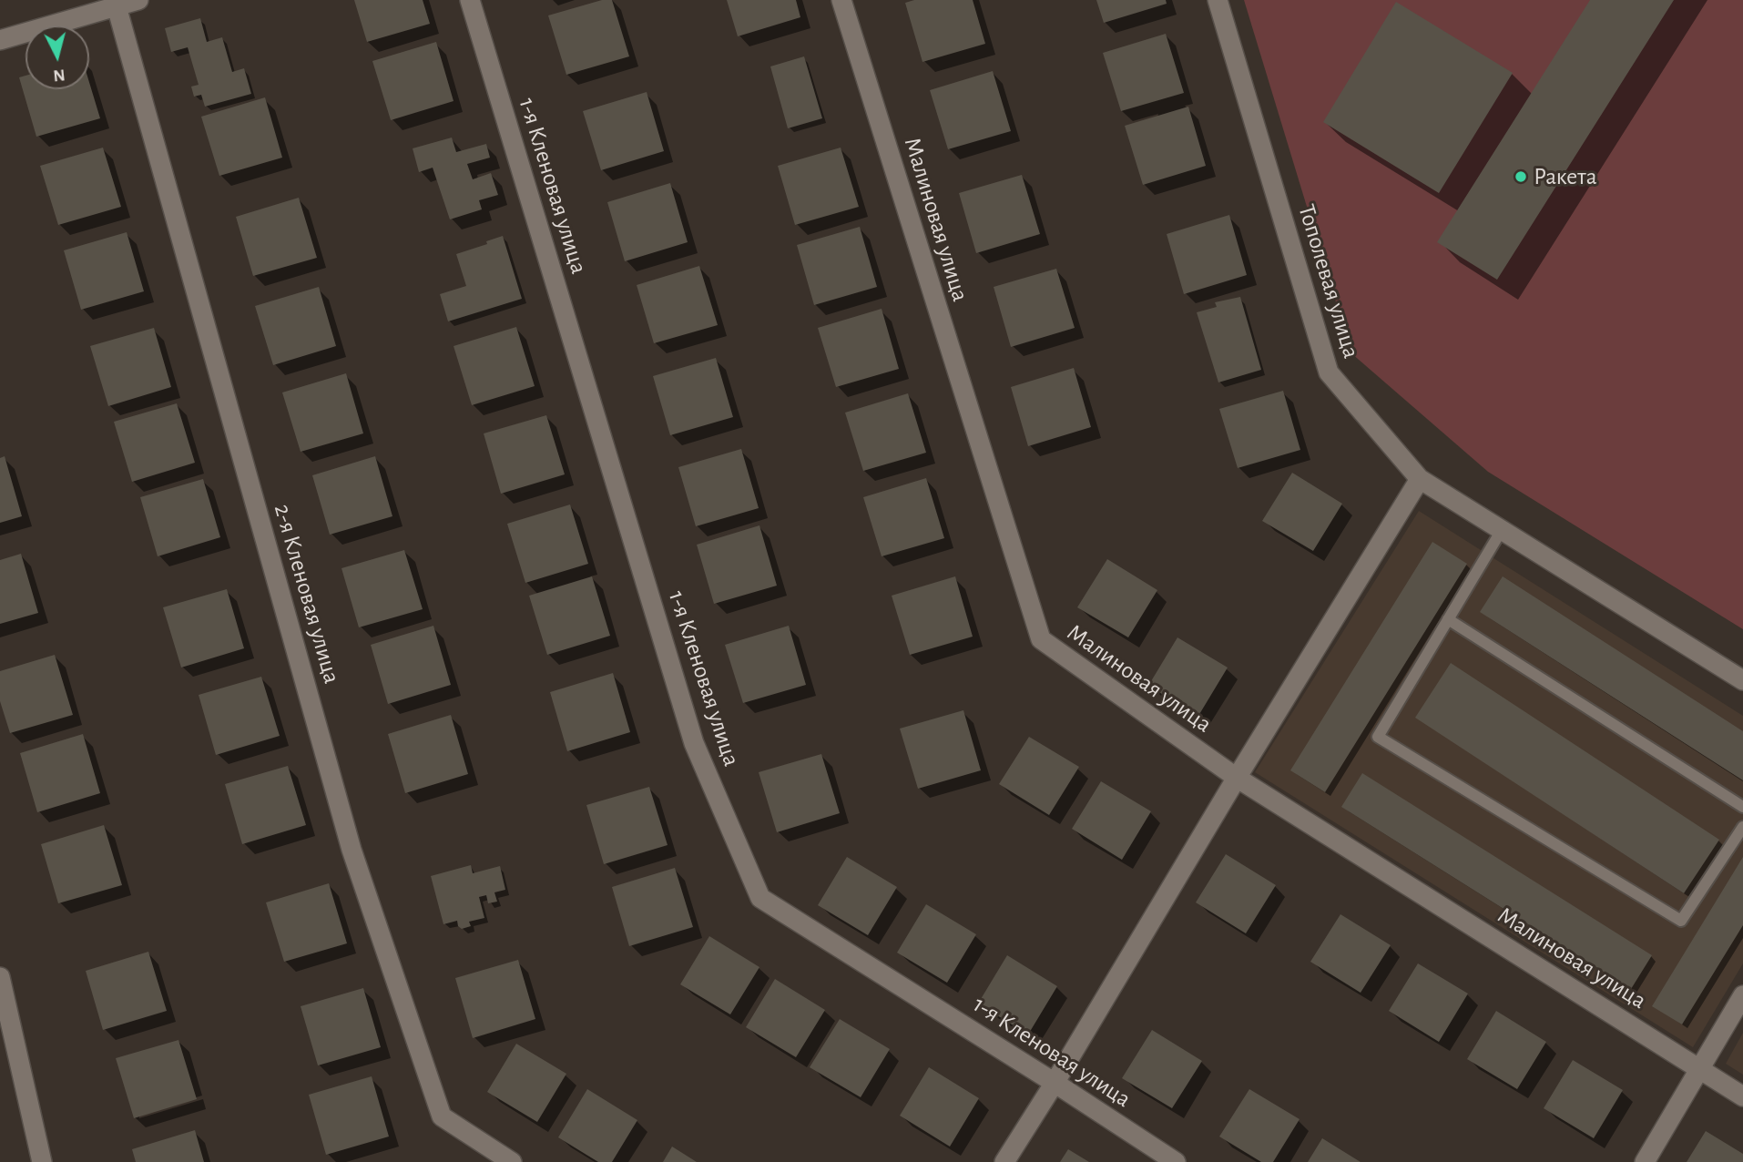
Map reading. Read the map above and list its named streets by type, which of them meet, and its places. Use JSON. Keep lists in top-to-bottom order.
{
  "streets": {
    "street": [
      "1-я Кленовая улица",
      "Малиновая улица",
      "Тополевая улица",
      "2-я Кленовая улица"
    ]
  },
  "places": ["Ракета"],
  "north": "bottom"
}
